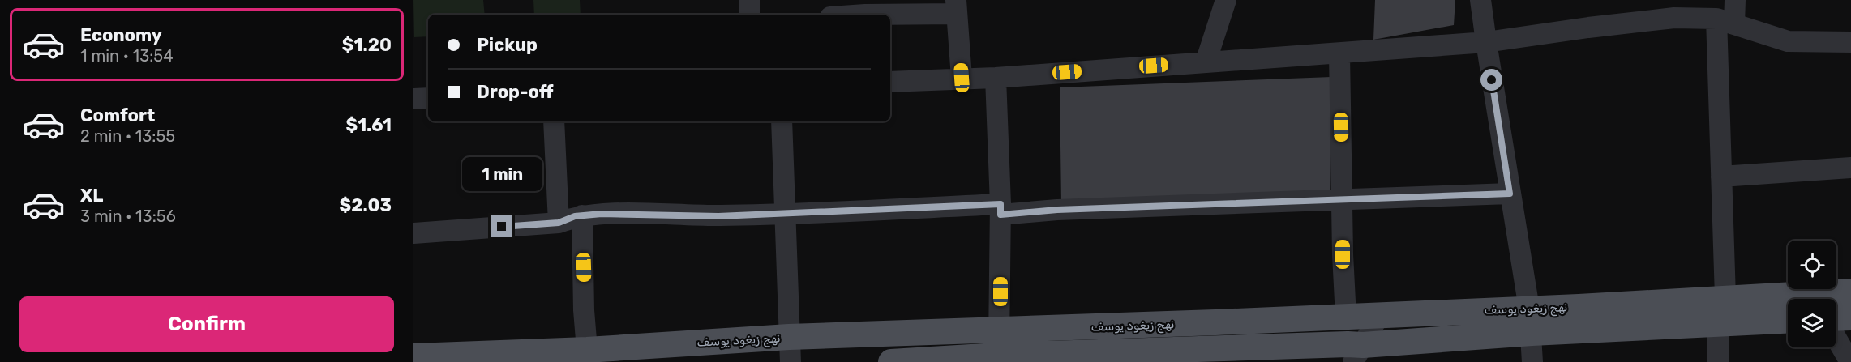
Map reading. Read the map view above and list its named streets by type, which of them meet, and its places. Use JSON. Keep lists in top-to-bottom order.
{
  "streets": {
    "main road": ["نهج زيغود يوسف"]
  },
  "page": {
    "list": [
      {
        "name": "Economy",
        "note": "1 min · 13:54",
        "value": "$1.20"
      },
      {
        "name": "Comfort",
        "note": "2 min · 13:55",
        "value": "$1.61"
      },
      {
        "name": "XL",
        "note": "3 min · 13:56",
        "value": "$2.03"
      }
    ],
    "banner": ["Pickup", "Drop-off"],
    "bubble": "1 min",
    "buttons": "Confirm"
  }
}
